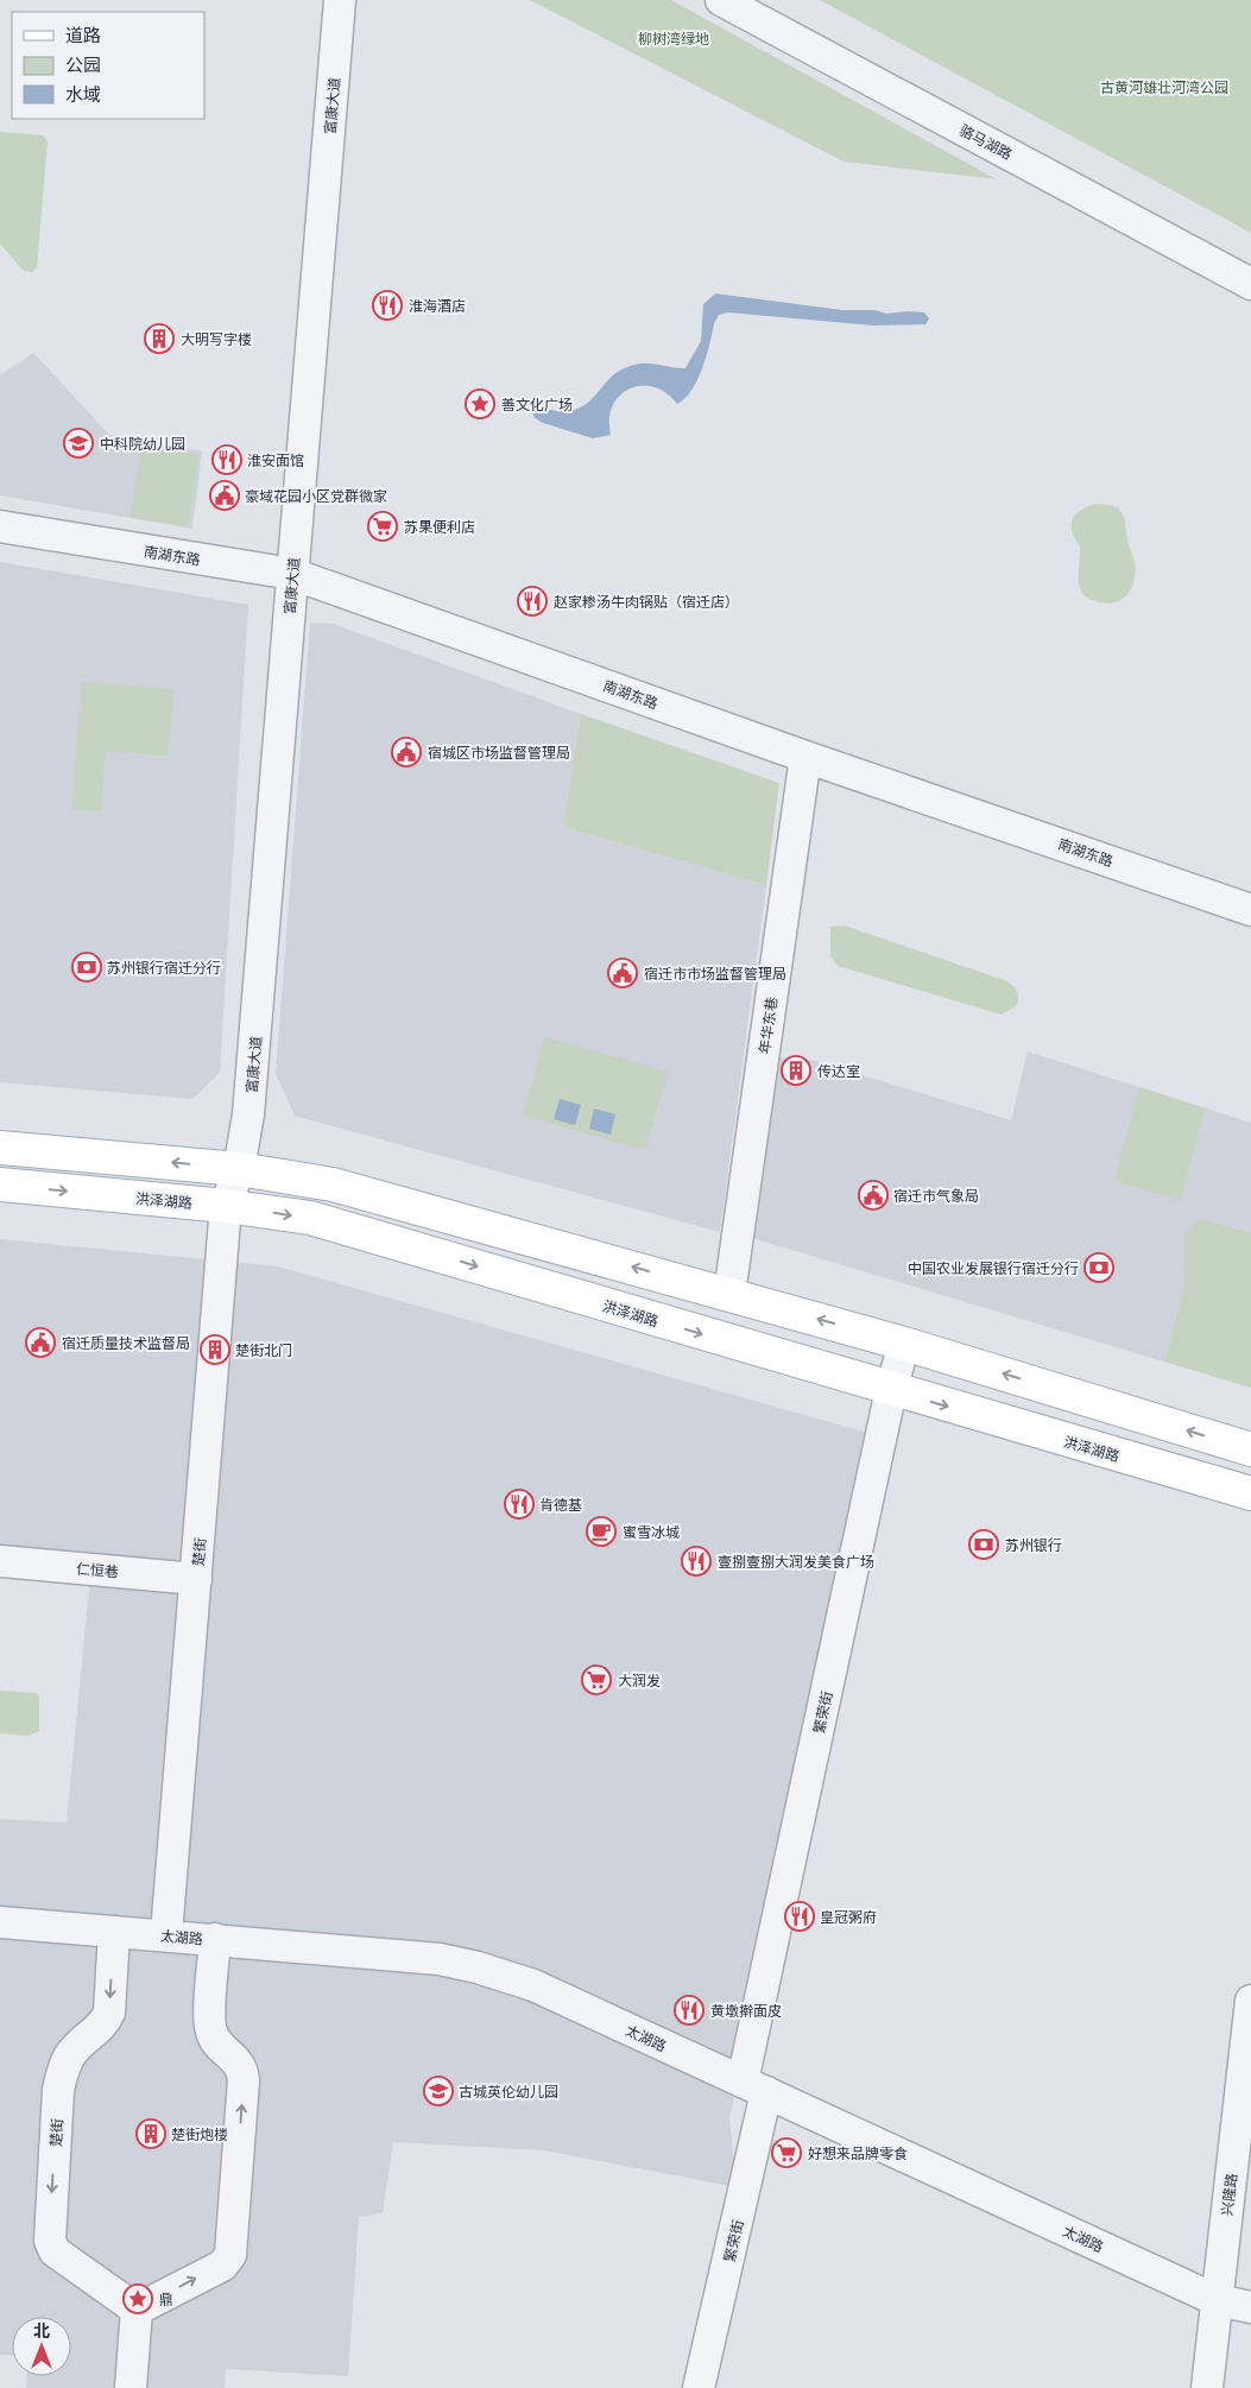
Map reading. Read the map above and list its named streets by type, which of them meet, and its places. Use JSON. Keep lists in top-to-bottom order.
{
  "streets": {
    "main road": ["洪泽湖路"],
    "street": [
      "富康大道",
      "骆马湖路",
      "南湖东路",
      "年华东巷",
      "楚街",
      "仁恒巷",
      "繁荣街",
      "太湖路",
      "兴隆路"
    ]
  },
  "crossings": [
    ["富康大道", "南湖东路"],
    ["富康大道", "楚街"],
    ["南湖东路", "年华东巷"],
    ["洪泽湖路", "楚街"],
    ["洪泽湖路", "繁荣街"],
    ["楚街", "仁恒巷"],
    ["楚街", "太湖路"],
    ["繁荣街", "太湖路"],
    ["太湖路", "兴隆路"]
  ],
  "parks": ["柳树湾绿地", "古黄河雄壮河湾公园"],
  "places": {
    "restaurant": [
      "淮海酒店",
      "淮安面馆",
      "赵家糁汤牛肉锅贴（宿迁店）",
      "肯德基",
      "壹捌壹捌大润发美食广场",
      "皇冠粥府",
      "黄墩擀面皮"
    ],
    "building": [
      "大明写字楼",
      "传达室",
      "楚街北门",
      "楚街炮楼"
    ],
    "place": ["善文化广场", "鼎"],
    "school or university": ["中科院幼儿园", "古城英伦幼儿园"],
    "public building": [
      "豪域花园小区党群微家",
      "宿城区市场监督管理局",
      "宿迁市市场监督管理局",
      "宿迁市气象局",
      "宿迁质量技术监督局"
    ],
    "supermarket": ["苏果便利店", "大润发", "好想来品牌零食"],
    "bank": ["苏州银行宿迁分行", "中国农业发展银行宿迁分行", "苏州银行"],
    "cafe": ["蜜雪冰城"]
  },
  "legend": ["道路", "公园", "水域"],
  "north": "top"
}
